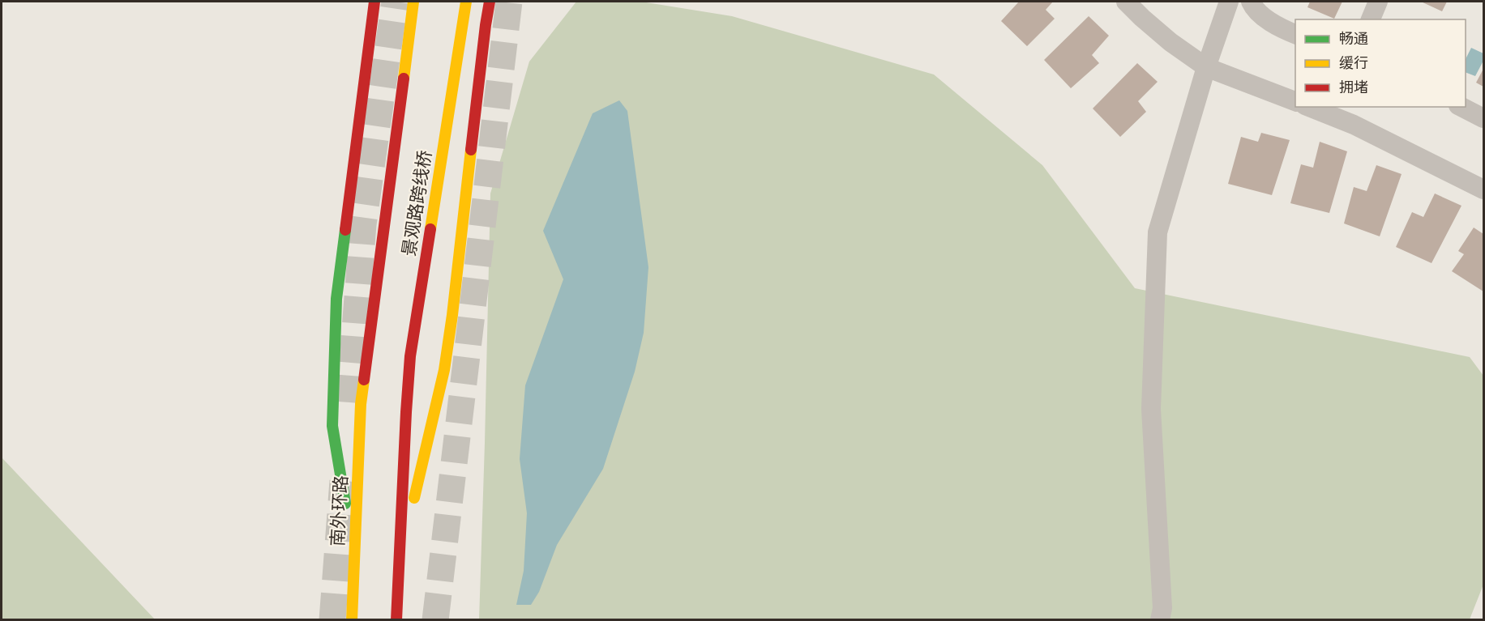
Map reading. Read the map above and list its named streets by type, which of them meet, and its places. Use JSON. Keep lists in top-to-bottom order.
{
  "streets": {
    "highway": ["景观路跨线桥", "南外环路"]
  },
  "crossings": [
    ["景观路跨线桥", "南外环路"]
  ],
  "legend": ["畅通", "缓行", "拥堵"]
}
